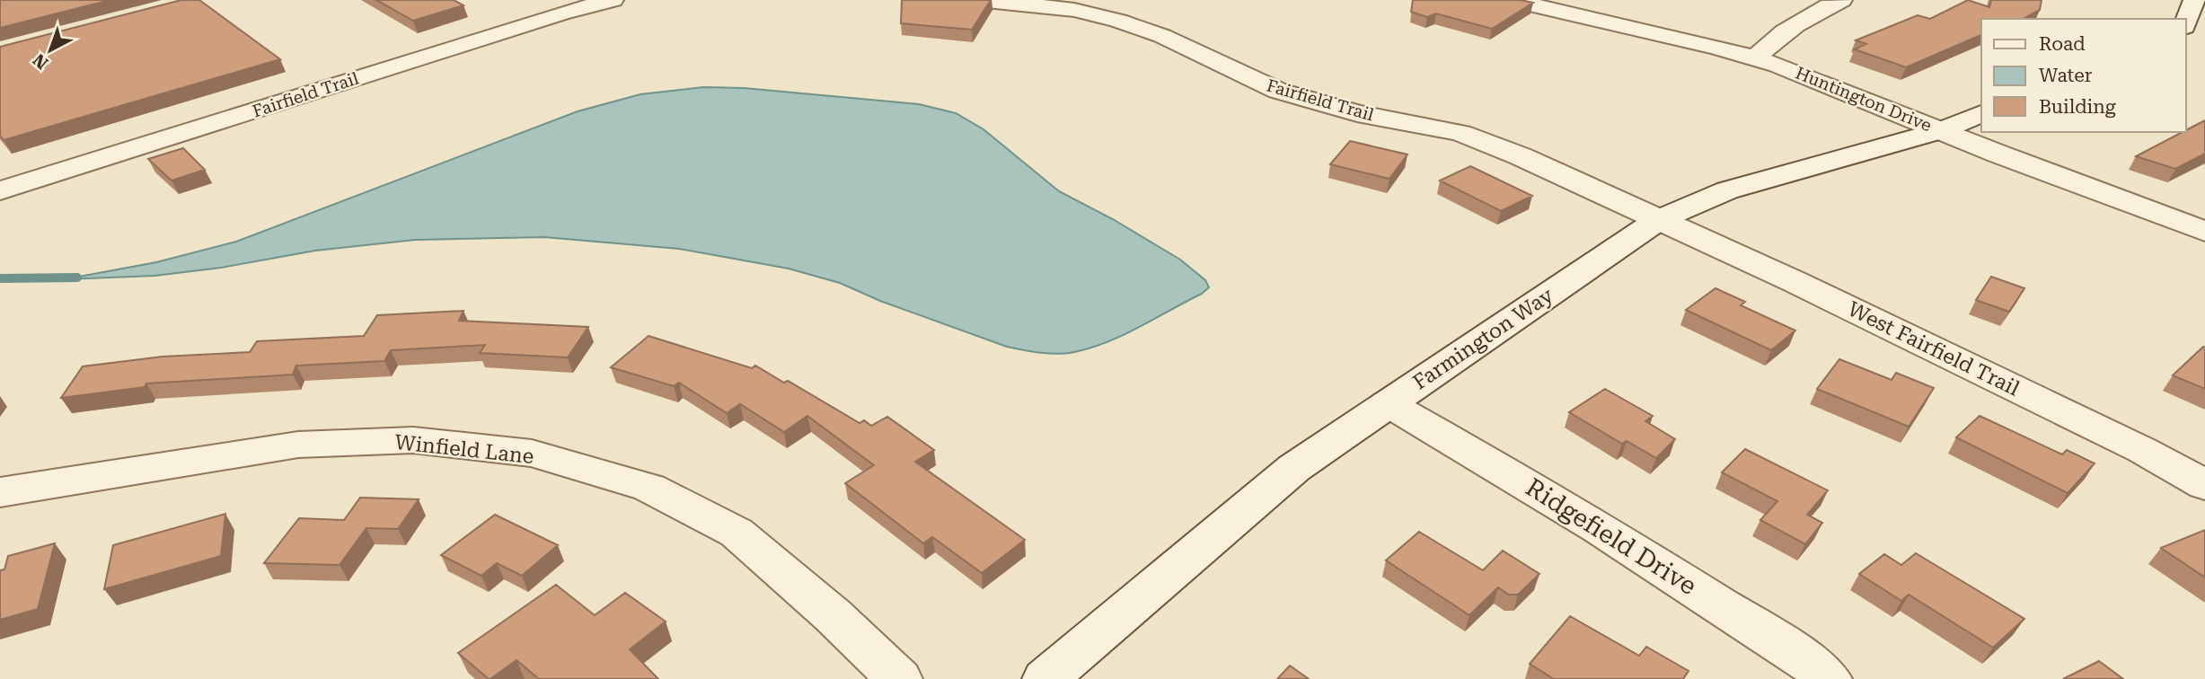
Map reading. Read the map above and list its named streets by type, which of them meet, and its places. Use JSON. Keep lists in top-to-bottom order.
{
  "streets": {
    "street": [
      "Fairfield Trail",
      "Huntington Drive",
      "Farmington Way",
      "West Fairfield Trail",
      "Winfield Lane",
      "Ridgefield Drive"
    ]
  },
  "crossings": [
    ["Fairfield Trail", "Farmington Way"],
    ["Fairfield Trail", "West Fairfield Trail"],
    ["Huntington Drive", "Farmington Way"],
    ["Farmington Way", "West Fairfield Trail"],
    ["Farmington Way", "Ridgefield Drive"]
  ],
  "legend": ["Road", "Water", "Building"],
  "north": "bottom left"
}
